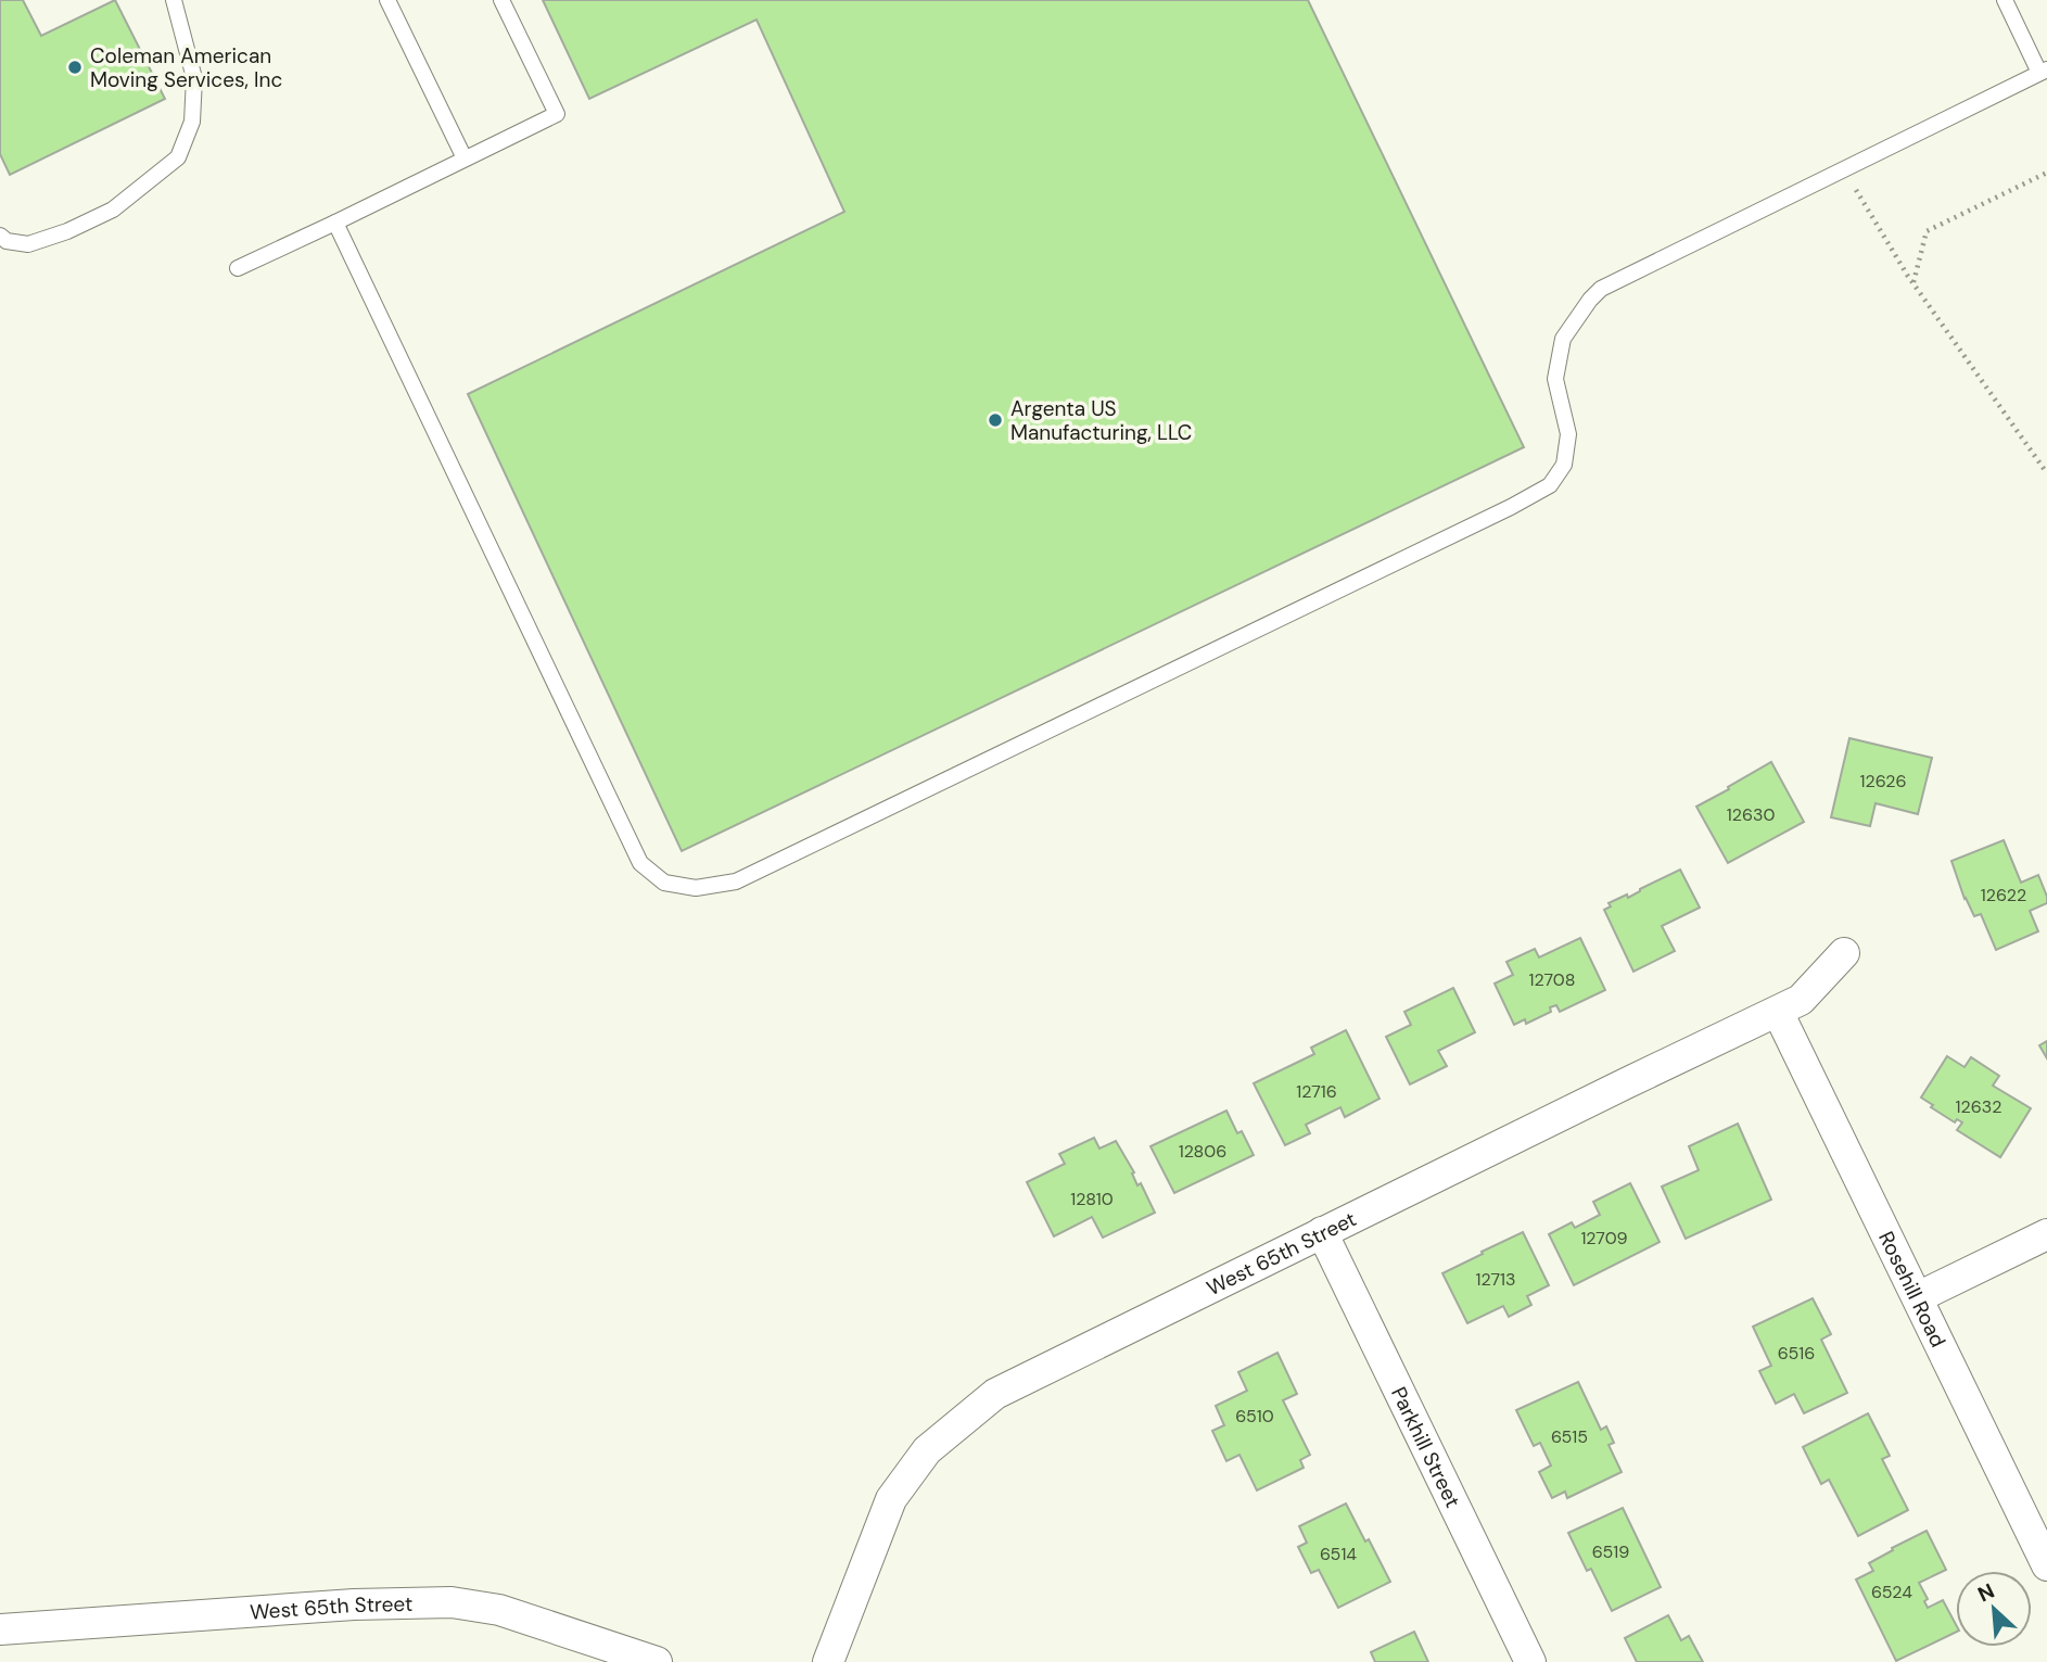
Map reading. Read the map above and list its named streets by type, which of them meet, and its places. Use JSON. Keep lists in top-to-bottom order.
{
  "streets": {
    "street": ["West 65th Street", "Rosehill Road", "Parkhill Street"]
  },
  "crossings": [
    ["West 65th Street", "Rosehill Road"],
    ["West 65th Street", "Parkhill Street"]
  ],
  "places": ["Coleman American Moving Services, Inc", "Argenta US Manufacturing, LLC"],
  "house_numbers": [
    "12626",
    "12630",
    "12622",
    "12708",
    "12716",
    "12632",
    "12806",
    "12810",
    "12709",
    "12713",
    "6516",
    "6510",
    "6515",
    "6519",
    "6514",
    "6524"
  ],
  "north": "top left"
}
